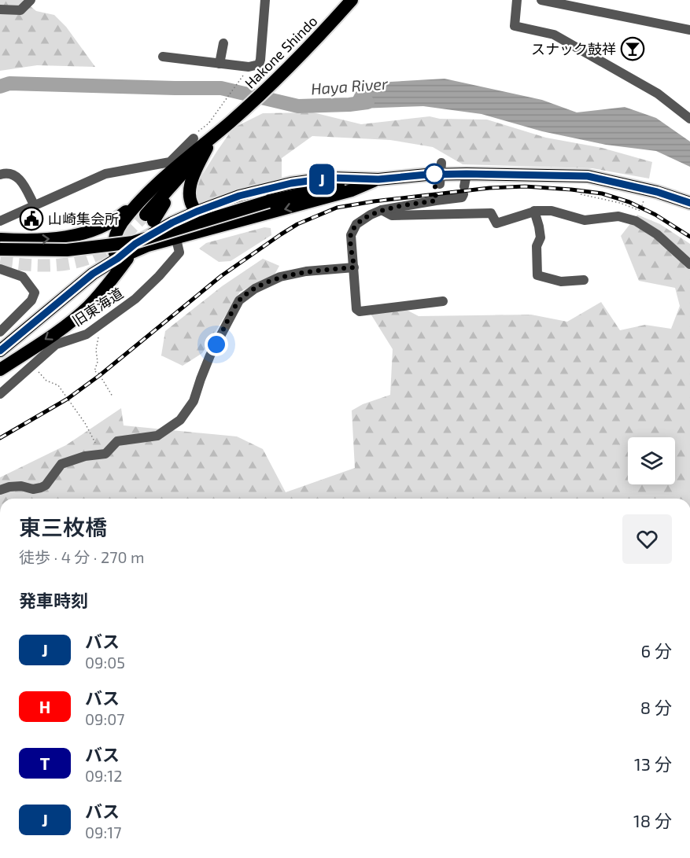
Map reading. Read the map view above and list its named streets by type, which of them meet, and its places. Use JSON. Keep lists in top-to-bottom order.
{
  "streets": {
    "highway": ["Hakone Shindo"],
    "street": ["旧東海道"]
  },
  "water": ["Haya River"],
  "places": {
    "bar": ["スナック鼓祥"],
    "public building": ["山崎集会所"]
  },
  "lines": ["bus line J"],
  "page": {
    "on_map": "J",
    "heading": [
      ["東三枚橋", "徒歩 · 4 分 · 270 m"],
      "発車時刻"
    ],
    "list": [
      {
        "mark": "J",
        "name": "バス",
        "note": "09:05",
        "value": "6 分"
      },
      {
        "mark": "H",
        "name": "バス",
        "note": "09:07",
        "value": "8 分"
      },
      {
        "mark": "T",
        "name": "バス",
        "note": "09:12",
        "value": "13 分"
      },
      {
        "mark": "J",
        "name": "バス",
        "note": "09:17",
        "value": "18 分"
      }
    ]
  }
}
